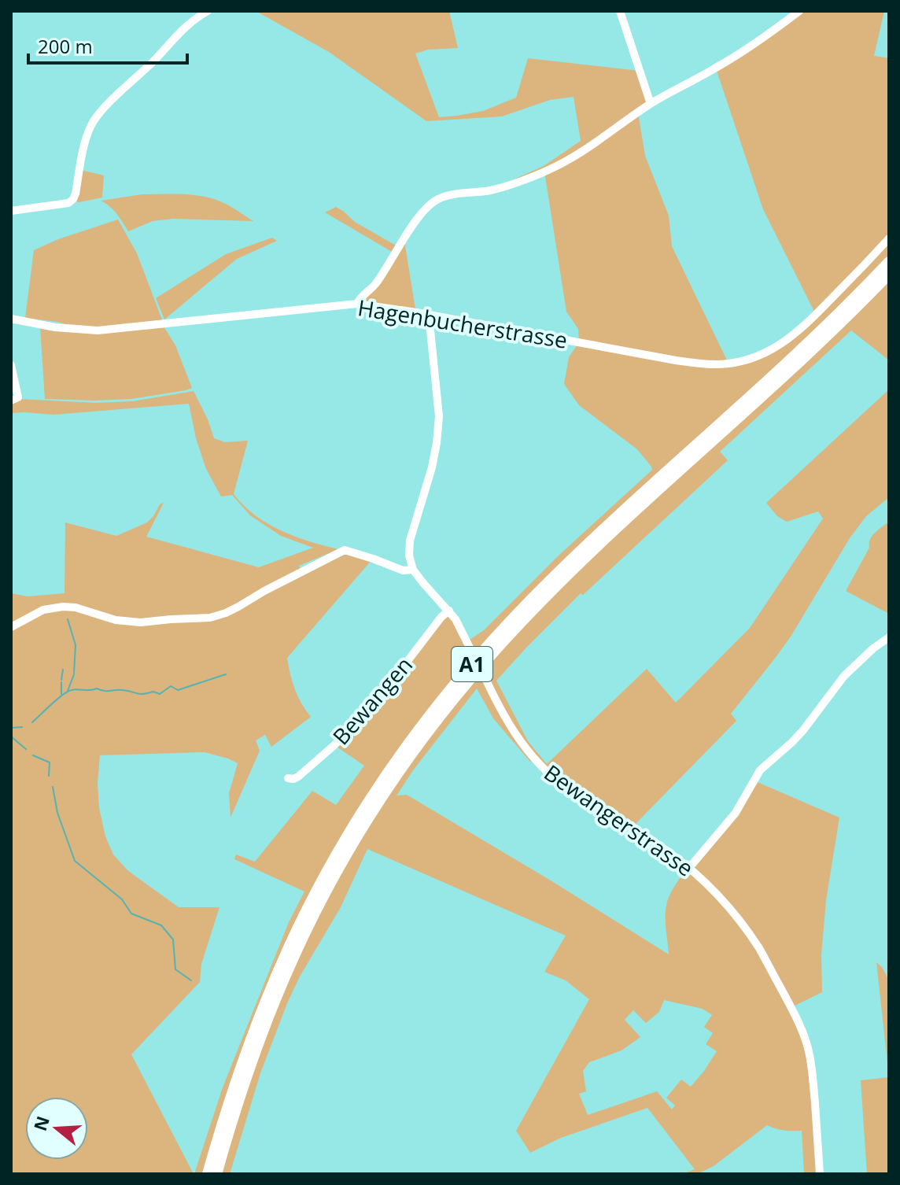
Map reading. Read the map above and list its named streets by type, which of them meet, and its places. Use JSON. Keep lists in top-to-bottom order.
{
  "streets": {
    "highway": ["A1"],
    "street": ["Hagenbucherstrasse", "Bewangen", "Bewangerstrasse"]
  },
  "scale_bar": "200 m",
  "north": "left"
}
